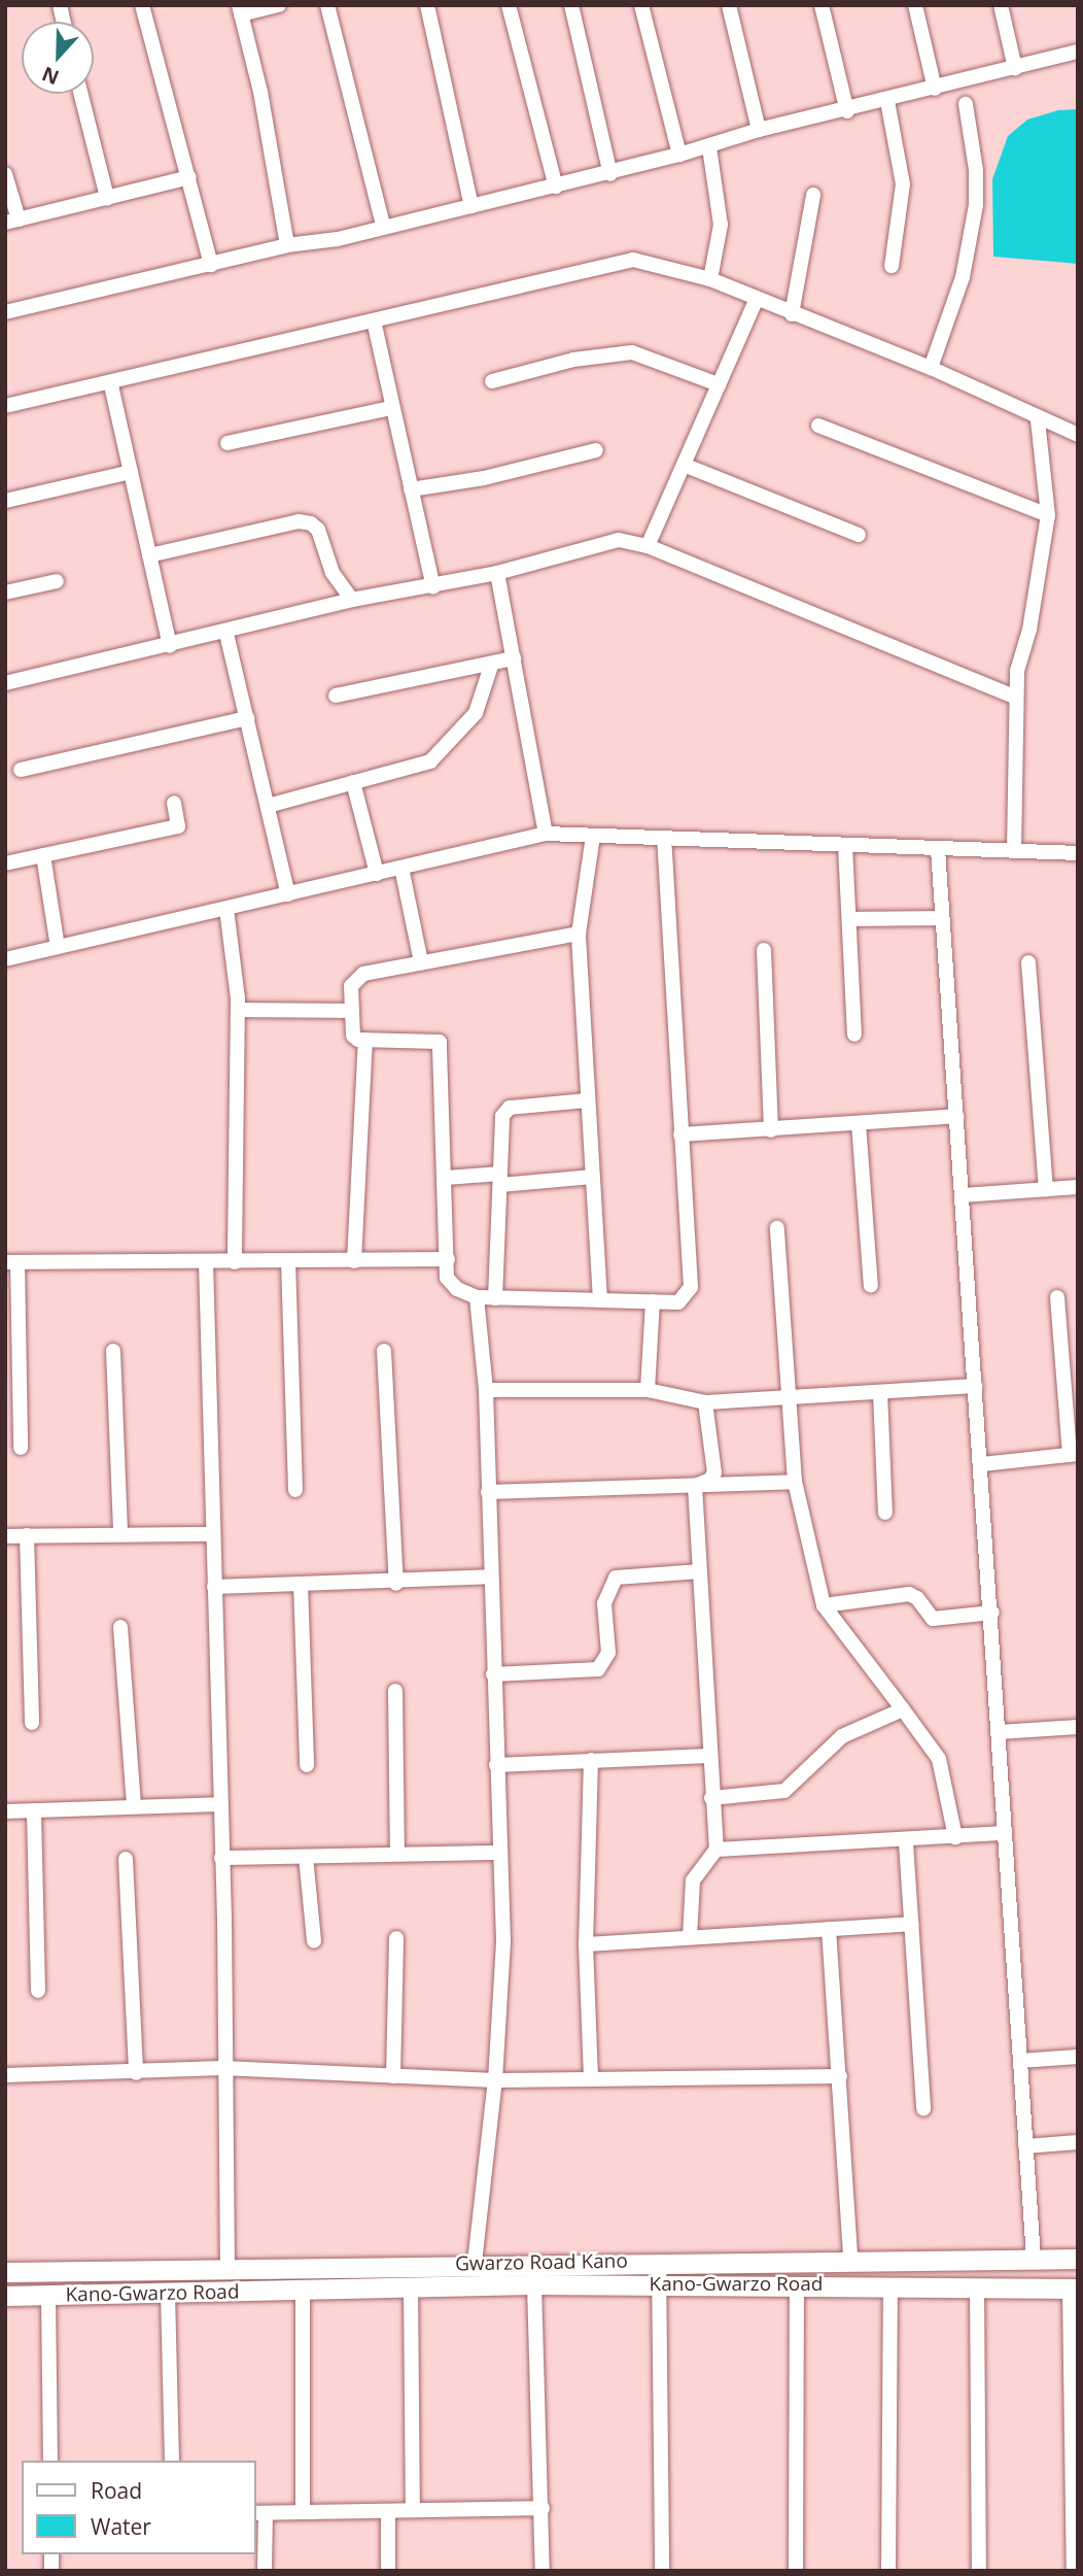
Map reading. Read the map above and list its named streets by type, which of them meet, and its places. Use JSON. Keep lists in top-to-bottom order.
{
  "streets": {
    "main road": ["Gwarzo Road Kano", "Kano-Gwarzo Road"]
  },
  "legend": ["Road", "Water"],
  "north": "bottom"
}
